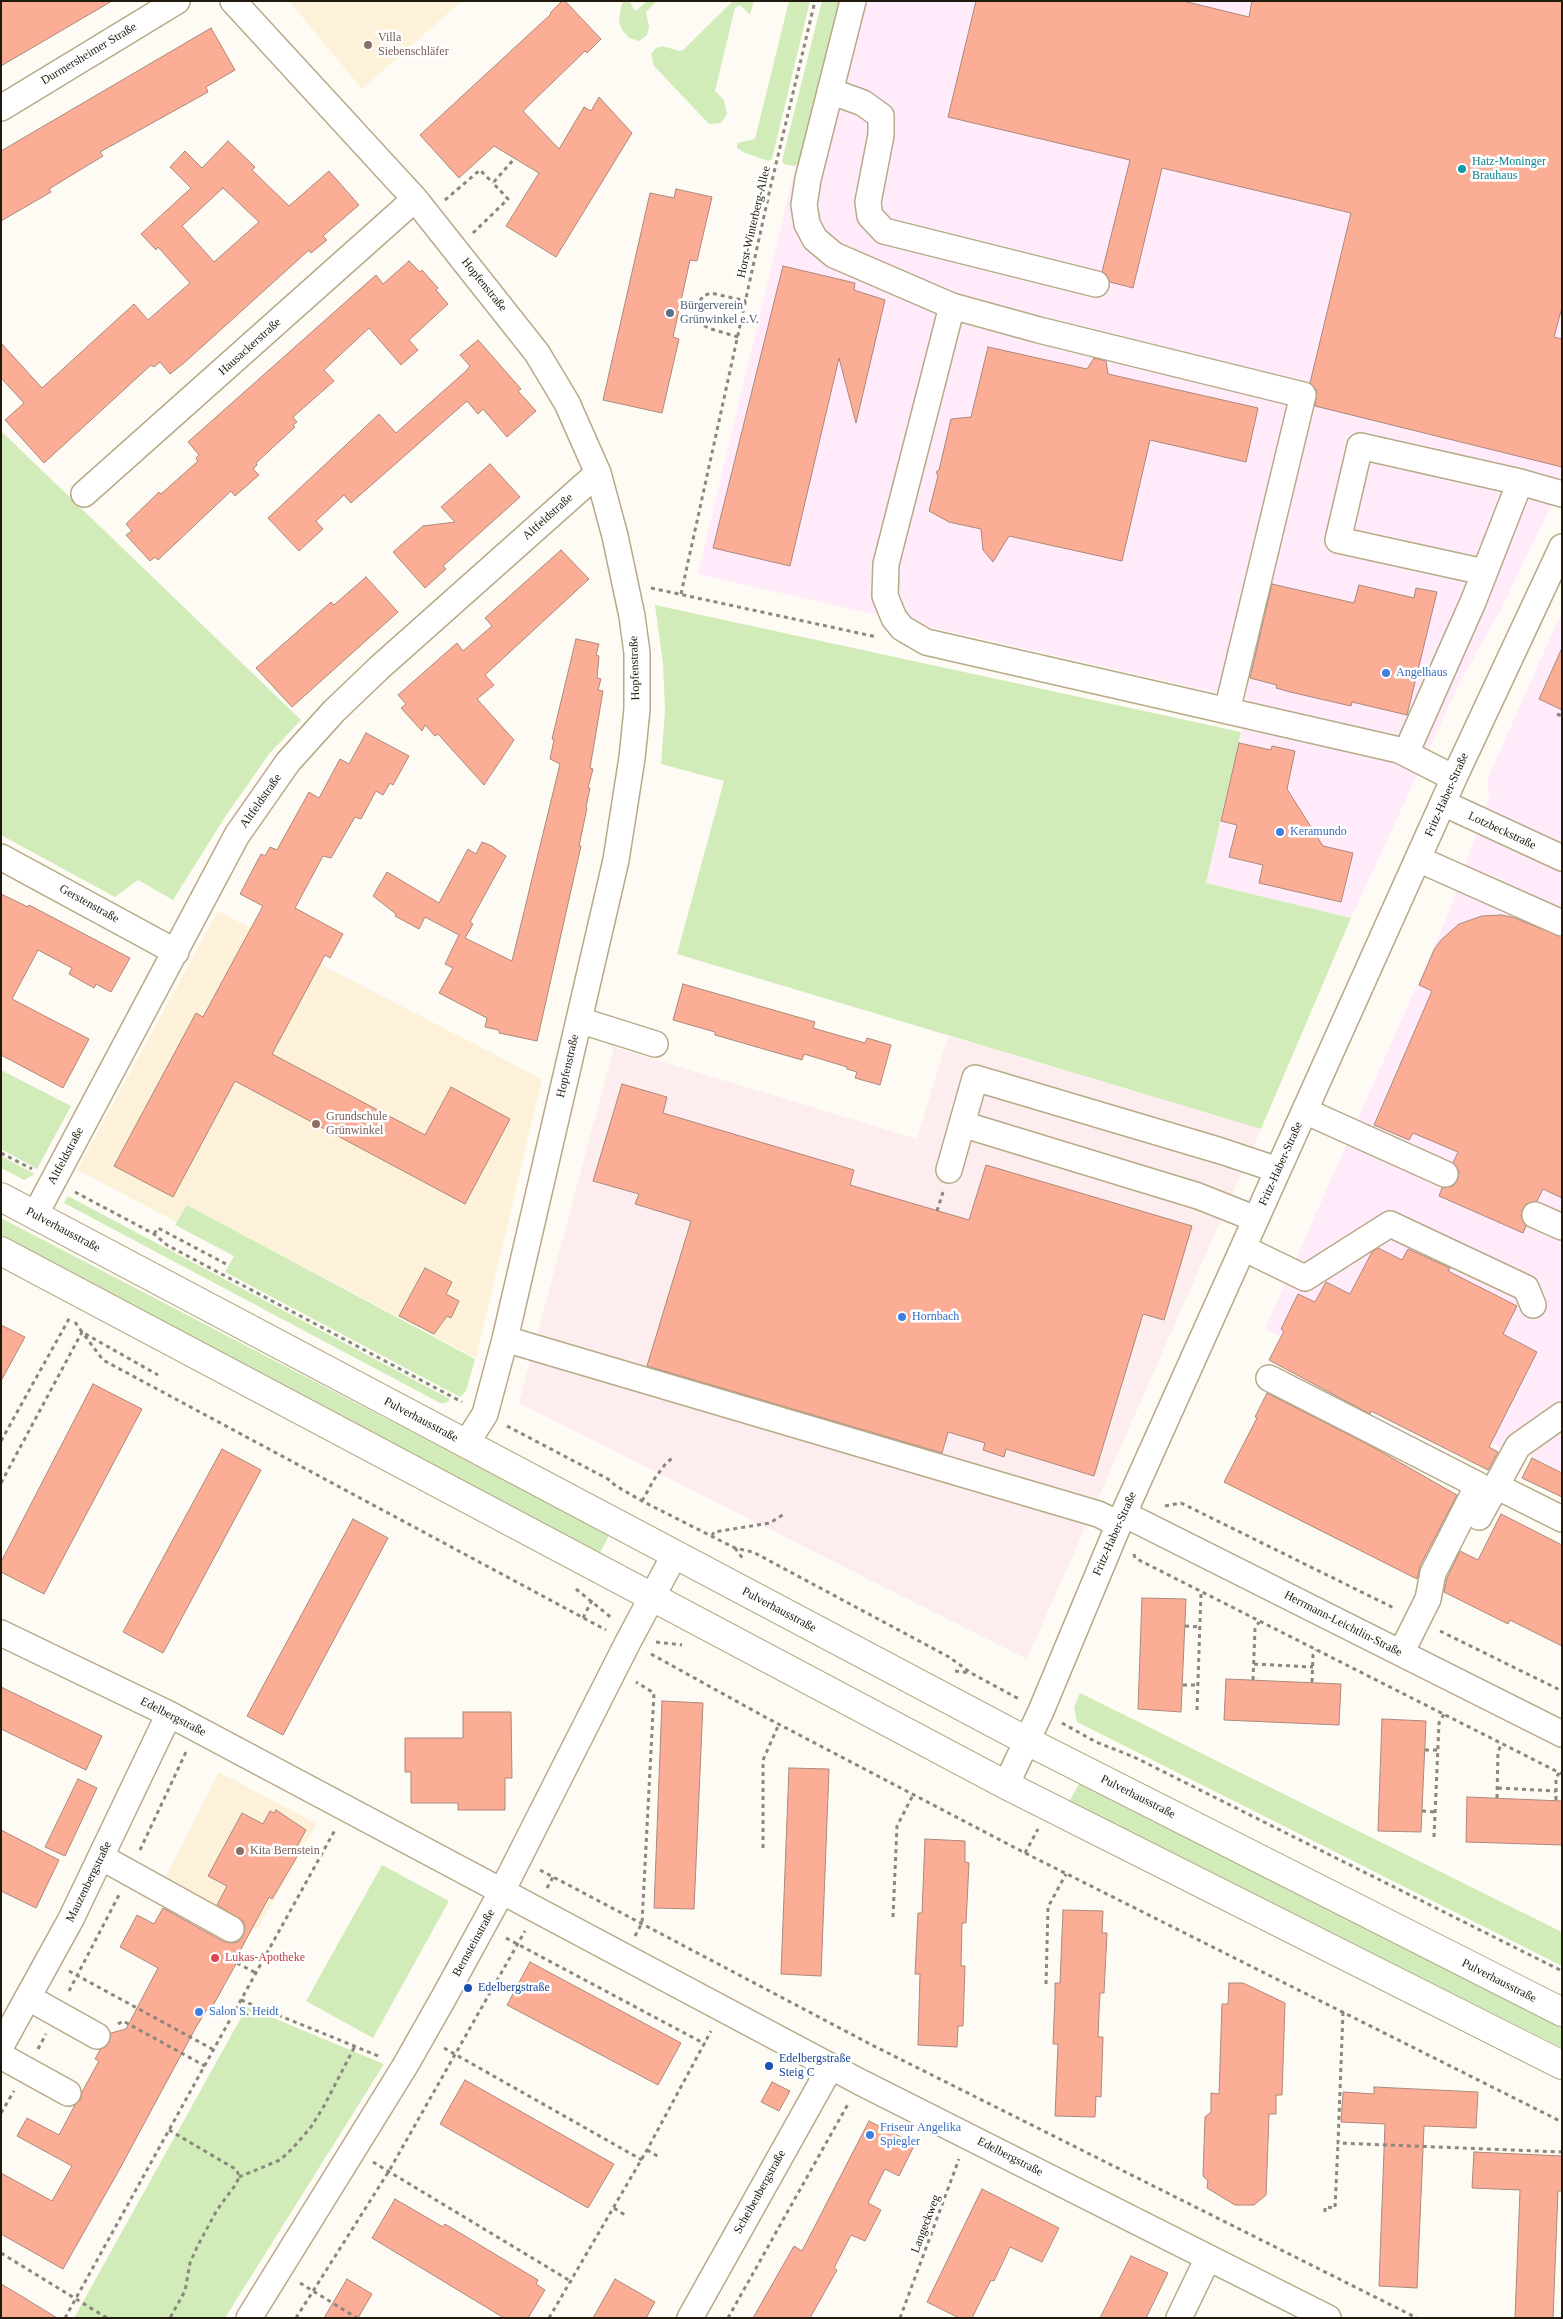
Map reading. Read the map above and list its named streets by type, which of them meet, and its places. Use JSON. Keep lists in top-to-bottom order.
{
  "streets": {
    "main road": ["Pulverhausstraße"],
    "street": [
      "Durmersheimer Straße",
      "Hopfenstraße",
      "Hausackerstraße",
      "Altfeldstraße",
      "Fritz-Haber-Straße",
      "Lotzbeckstraße",
      "Gerstenstraße",
      "Herrmann-Leichtlin-Straße",
      "Edelbergstraße",
      "Mauzenbergstraße",
      "Bernsteinstraße",
      "Scheibenbergstraße"
    ],
    "path": ["Horst-Winterberg-Allee", "Langeckweg"]
  },
  "crossings": [
    ["Hopfenstraße", "Hausackerstraße"],
    ["Hopfenstraße", "Altfeldstraße"],
    ["Hopfenstraße", "Pulverhausstraße"],
    ["Hopfenstraße", "Herrmann-Leichtlin-Straße"],
    ["Altfeldstraße", "Gerstenstraße"],
    ["Altfeldstraße", "Pulverhausstraße"],
    ["Fritz-Haber-Straße", "Lotzbeckstraße"],
    ["Fritz-Haber-Straße", "Pulverhausstraße"],
    ["Fritz-Haber-Straße", "Herrmann-Leichtlin-Straße"],
    ["Pulverhausstraße", "Bernsteinstraße"],
    ["Edelbergstraße", "Mauzenbergstraße"],
    ["Edelbergstraße", "Bernsteinstraße"],
    ["Edelbergstraße", "Scheibenbergstraße"],
    ["Edelbergstraße", "Langeckweg"]
  ],
  "places": [
    "Villa Siebenschläfer",
    "Hatz-Moninger Brauhaus",
    "Bürgerverein Grünwinkel e.V.",
    "Angelhaus",
    "Keramundo",
    "Grundschule Grünwinkel",
    "Hornbach",
    "Kita Bernstein",
    "Lukas-Apotheke",
    "Edelbergstraße",
    "Salon S. Heidt",
    "Edelbergstraße Steig C",
    "Friseur Angelika Spiegler"
  ]
}
